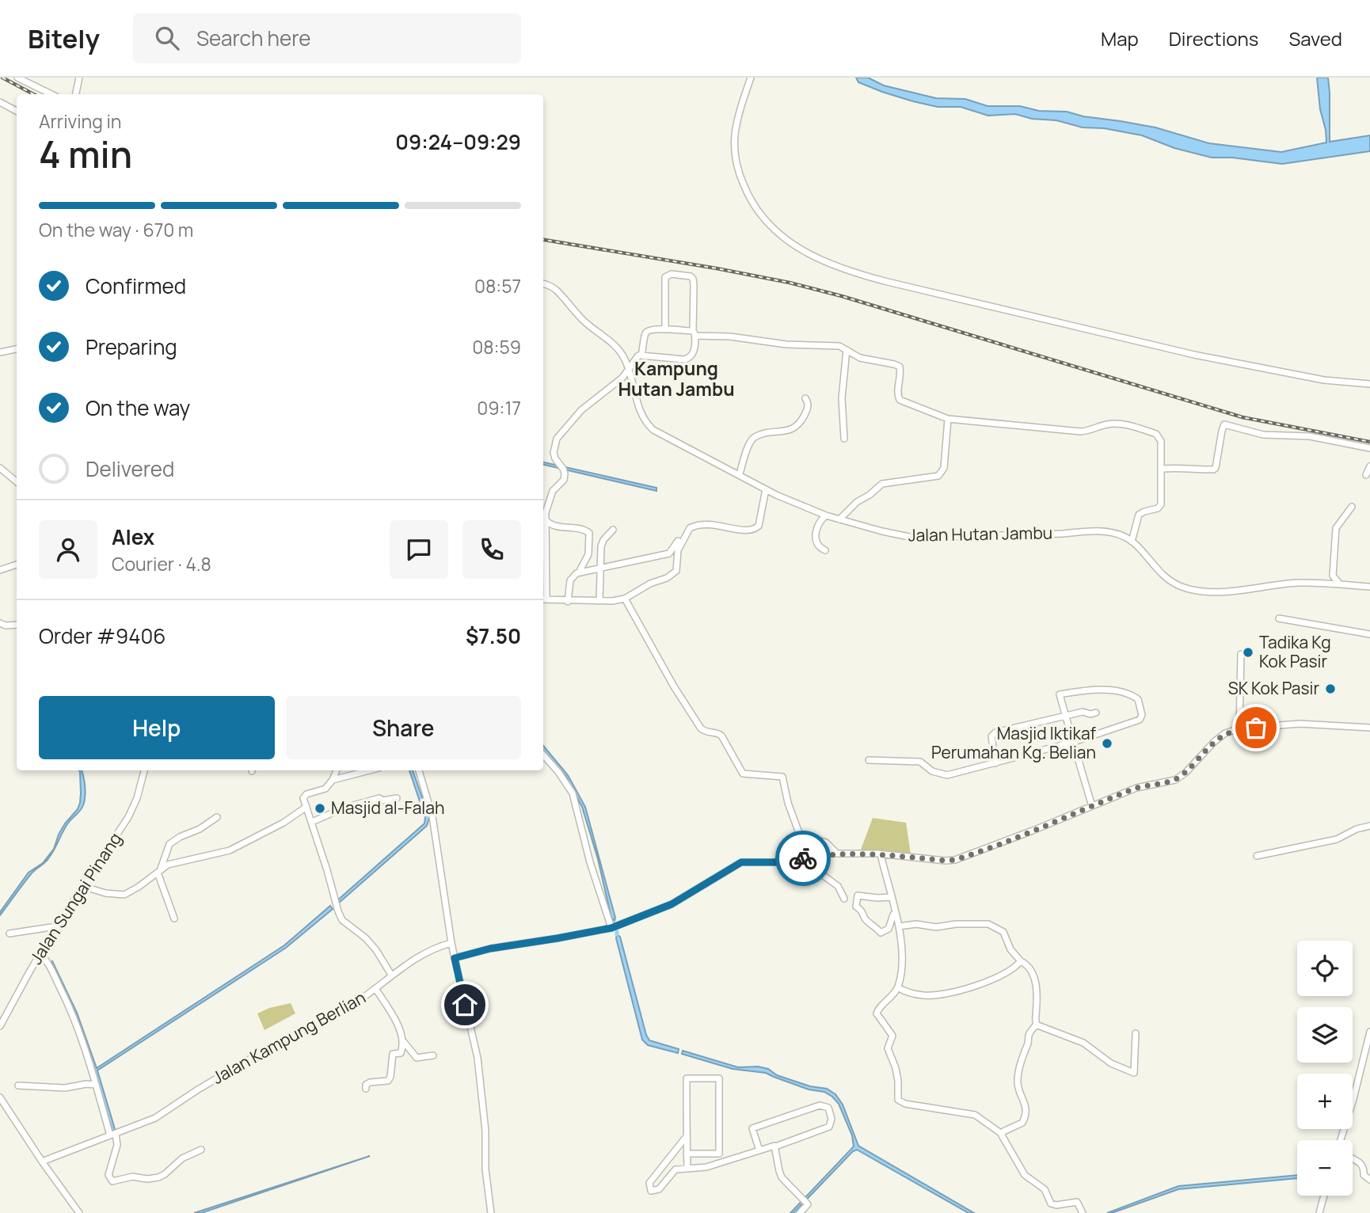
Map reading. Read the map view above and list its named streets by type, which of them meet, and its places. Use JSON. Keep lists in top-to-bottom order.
{
  "streets": {
    "street": ["Jalan Hutan Jambu", "Jalan Sungai Pinang", "Jalan Kampung Berlian"]
  },
  "districts": ["Kampung Hutan Jambu"],
  "places": [
    "Tadika Kg Kok Pasir",
    "SK Kok Pasir",
    "Masjid Iktikaf Perumahan Kg. Belian",
    "Masjid al-Falah"
  ],
  "page": {
    "header": "Bitely",
    "search": "Search here",
    "nav": ["Map", "Directions", "Saved"],
    "heading": ["4 min", "Arriving in", "09:24–09:29"],
    "panel": [
      "Alex",
      "Courier · 4.8",
      "Order #9406",
      "$7.50"
    ],
    "bar": "On the way · 670 m",
    "list": [
      ["Confirmed", "08:57"],
      ["Preparing", "08:59"],
      ["On the way", "09:17"],
      "Delivered"
    ],
    "buttons": ["Help", "Share"],
    "map_buttons": ["+", "−"]
  }
}
